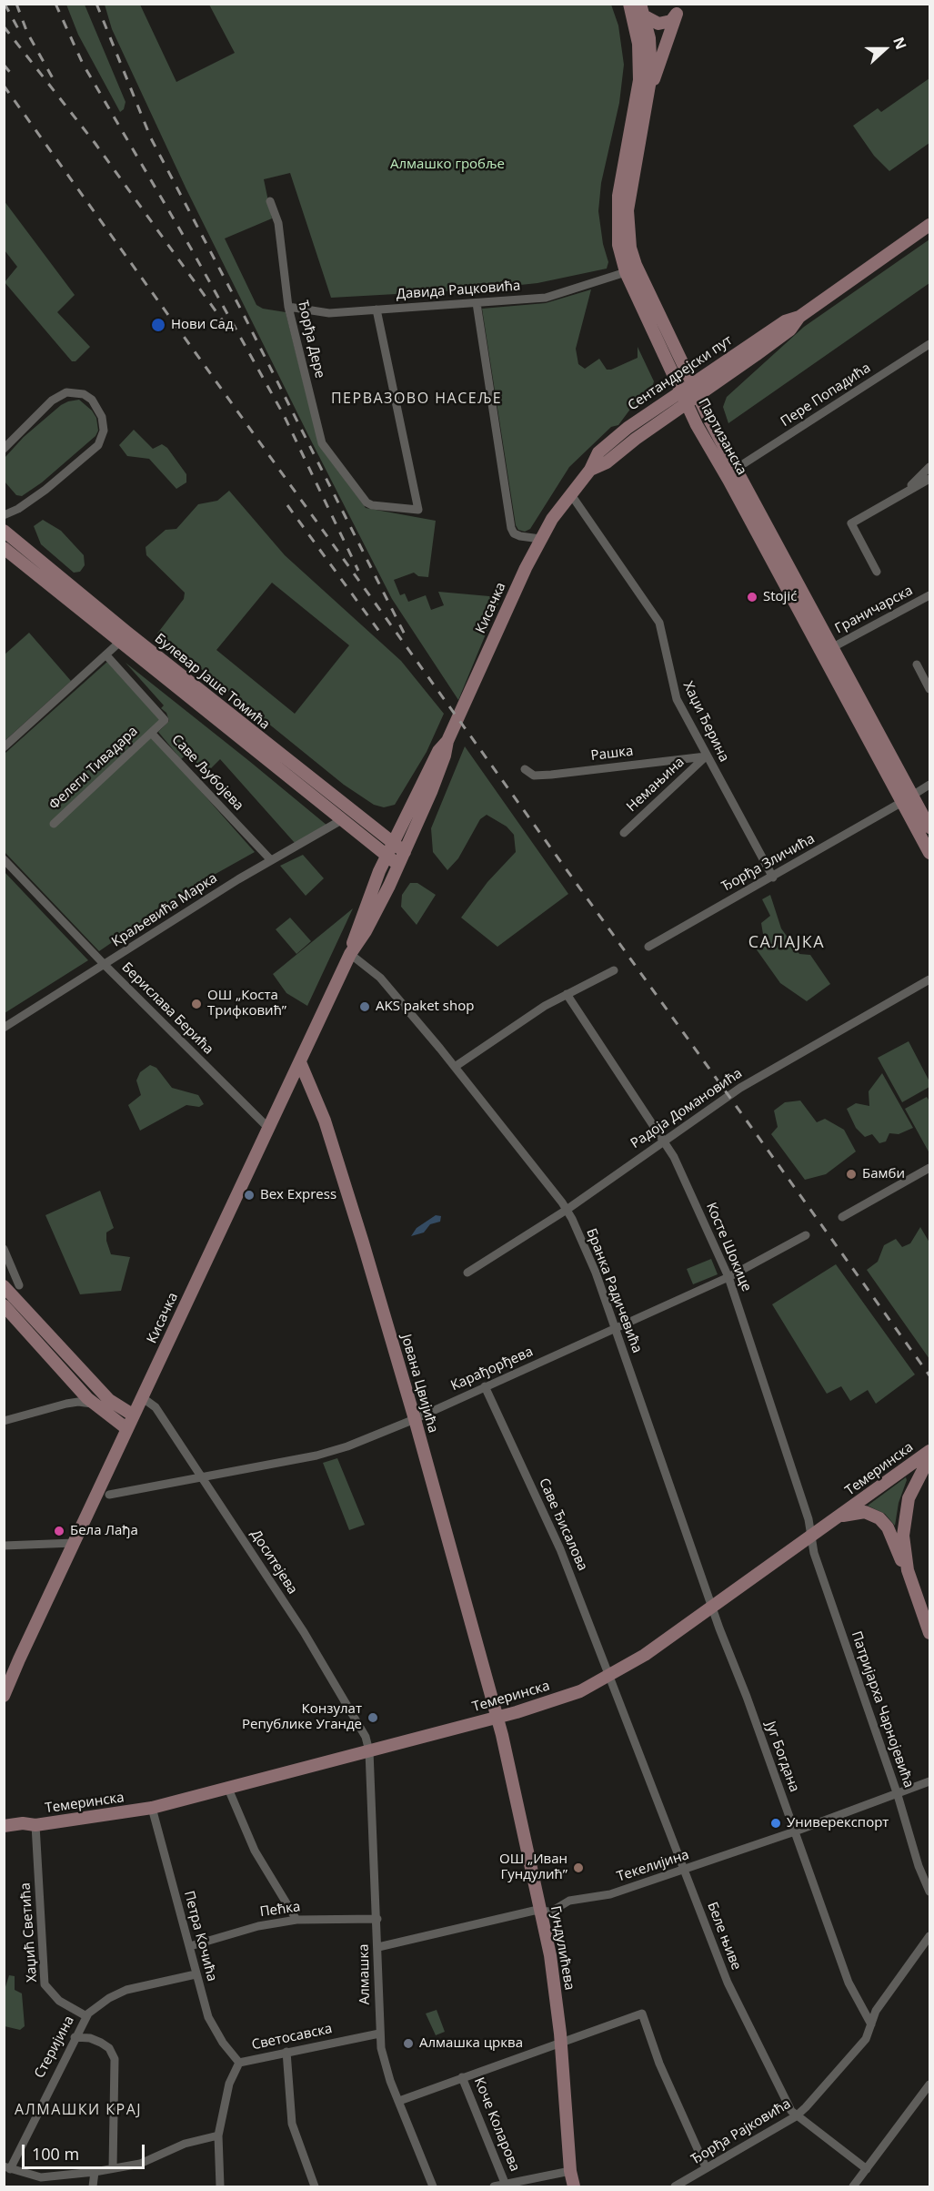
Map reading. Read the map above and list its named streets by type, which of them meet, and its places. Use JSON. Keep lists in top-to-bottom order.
{
  "streets": {
    "main road": [
      "Сентандрејски пут",
      "Партизанска",
      "Кисачка",
      "Булевар Јаше Томића",
      "Јована Цвијића",
      "Темеринска",
      "Гундулићева"
    ],
    "street": [
      "Давида Рацковића",
      "Ђорђа Дере",
      "Пере Попадића",
      "Граничарска",
      "Хаџи Ђерина",
      "Рашка",
      "Фелеги Тивадара",
      "Саве Љубојева",
      "Немањина",
      "Ђорђа Зличића",
      "Краљевића Марка",
      "Берислава Берића",
      "Радоја Домановића",
      "Косте Шокице",
      "Бранка Радичевића",
      "Карађорђева",
      "Саве Ђисалова",
      "Доситејева",
      "Патријарха Чарнојевића",
      "Југ Богдана",
      "Текелијина",
      "Пећка",
      "Хаџић Светића",
      "Петра Кочића",
      "Беле њиве",
      "Алмашка",
      "Светосавска",
      "Стеријина",
      "Коче Коларова",
      "Ђорђа Рајковића"
    ]
  },
  "crossings": [
    ["Давида Рацковића", "Ђорђа Дере"],
    ["Давида Рацковића", "Партизанска"],
    ["Сентандрејски пут", "Партизанска"],
    ["Сентандрејски пут", "Кисачка"],
    ["Сентандрејски пут", "Хаџи Ђерина"],
    ["Пере Попадића", "Партизанска"],
    ["Партизанска", "Граничарска"],
    ["Партизанска", "Ђорђа Зличића"],
    ["Кисачка", "Булевар Јаше Томића"],
    ["Кисачка", "Хаџи Ђерина"],
    ["Кисачка", "Берислава Берића"],
    ["Кисачка", "Бранка Радичевића"],
    ["Кисачка", "Јована Цвијића"],
    ["Кисачка", "Доситејева"],
    ["Булевар Јаше Томића", "Краљевића Марка"],
    ["Хаџи Ђерина", "Рашка"],
    ["Хаџи Ђерина", "Немањина"],
    ["Хаџи Ђерина", "Ђорђа Зличића"],
    ["Рашка", "Немањина"],
    ["Фелеги Тивадара", "Саве Љубојева"],
    ["Саве Љубојева", "Краљевића Марка"],
    ["Краљевића Марка", "Берислава Берића"],
    ["Радоја Домановића", "Косте Шокице"],
    ["Радоја Домановића", "Бранка Радичевића"],
    ["Косте Шокице", "Карађорђева"],
    ["Косте Шокице", "Темеринска"],
    ["Косте Шокице", "Патријарха Чарнојевића"],
    ["Бранка Радичевића", "Карађорђева"],
    ["Бранка Радичевића", "Темеринска"],
    ["Бранка Радичевића", "Југ Богдана"],
    ["Карађорђева", "Јована Цвијића"],
    ["Карађорђева", "Саве Ђисалова"],
    ["Карађорђева", "Доситејева"],
    ["Јована Цвијића", "Темеринска"],
    ["Јована Цвијића", "Гундулићева"],
    ["Темеринска", "Саве Ђисалова"],
    ["Темеринска", "Доситејева"],
    ["Темеринска", "Патријарха Чарнојевића"],
    ["Темеринска", "Југ Богдана"],
    ["Темеринска", "Хаџић Светића"],
    ["Темеринска", "Петра Кочића"],
    ["Темеринска", "Беле њиве"],
    ["Темеринска", "Гундулићева"],
    ["Темеринска", "Алмашка"],
    ["Саве Ђисалова", "Беле њиве"],
    ["Доситејева", "Алмашка"],
    ["Патријарха Чарнојевића", "Текелијина"],
    ["Југ Богдана", "Текелијина"],
    ["Југ Богдана", "Ђорђа Рајковића"],
    ["Текелијина", "Беле њиве"],
    ["Текелијина", "Гундулићева"],
    ["Текелијина", "Алмашка"],
    ["Пећка", "Петра Кочића"],
    ["Пећка", "Алмашка"],
    ["Хаџић Светића", "Стеријина"],
    ["Петра Кочића", "Светосавска"],
    ["Петра Кочића", "Стеријина"],
    ["Беле њиве", "Ђорђа Рајковића"],
    ["Гундулићева", "Коче Коларова"],
    ["Алмашка", "Светосавска"],
    ["Алмашка", "Коче Коларова"],
    ["Коче Коларова", "Ђорђа Рајковића"]
  ],
  "districts": ["ПЕРВАЗОВО НАСЕЉЕ", "САЛАЈКА", "АЛМАШКИ КРАЈ"],
  "parks": ["Алмашко гробље"],
  "places": [
    "Нови Сад",
    "Stojić",
    "ОШ „Коста Трифковић”",
    "AKS paket shop",
    "Бамби",
    "Bex Express",
    "Бела Лађа",
    "Конзулат Републике Уганде",
    "Универекспорт",
    "ОШ „Иван Гундулић”",
    "Алмашка црква"
  ],
  "scale_bar": "100 m",
  "north": "right"
}
